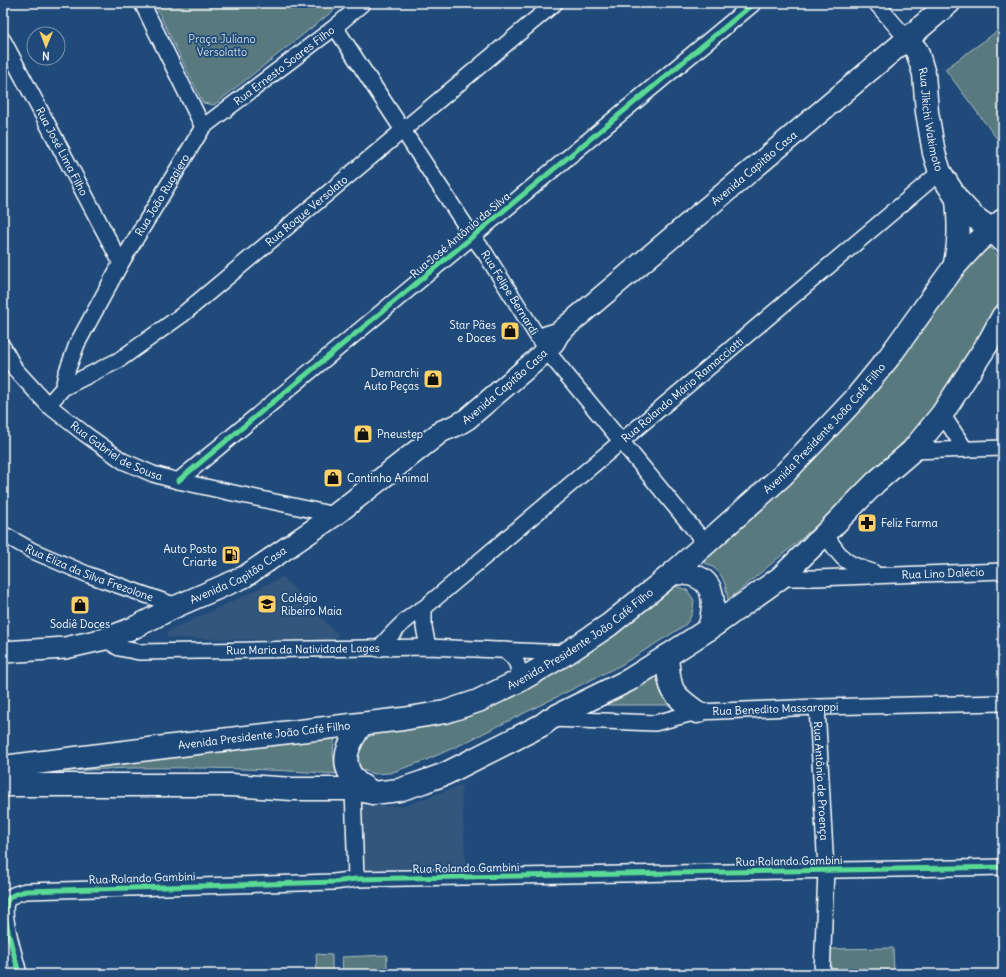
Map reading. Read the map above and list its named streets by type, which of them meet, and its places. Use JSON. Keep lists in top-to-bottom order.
{
  "streets": {
    "main road": ["Rua Jikichi Wakimoto", "Avenida Capitão Casa", "Avenida Presidente João Café Filho"],
    "street": [
      "Rua Ernesto Soares Filho",
      "Rua José Lima Filho",
      "Rua João Ruggiero",
      "Rua Roque Versolato",
      "Rua José Antônio da Silva",
      "Rua Felipe Bernardi",
      "Rua Rolando Mário Ramacciotti",
      "Rua Gabriel de Sousa",
      "Rua Eliza da Silva Frezolone",
      "Rua Lino Dalécio",
      "Rua Maria da Natividade Lages",
      "Rua Benedito Massaroppi",
      "Rua Antônio de Proença",
      "Rua Rolando Gambini"
    ]
  },
  "crossings": [
    ["Rua Ernesto Soares Filho", "Rua João Ruggiero"],
    ["Rua Ernesto Soares Filho", "Rua Felipe Bernardi"],
    ["Rua Jikichi Wakimoto", "Avenida Capitão Casa"],
    ["Rua Jikichi Wakimoto", "Rua Rolando Mário Ramacciotti"],
    ["Rua Jikichi Wakimoto", "Avenida Presidente João Café Filho"],
    ["Rua José Lima Filho", "Rua João Ruggiero"],
    ["Avenida Capitão Casa", "Rua Felipe Bernardi"],
    ["Avenida Capitão Casa", "Rua Gabriel de Sousa"],
    ["Avenida Capitão Casa", "Rua Eliza da Silva Frezolone"],
    ["Avenida Capitão Casa", "Rua Maria da Natividade Lages"],
    ["Rua João Ruggiero", "Rua Roque Versolato"],
    ["Rua Roque Versolato", "Rua Felipe Bernardi"],
    ["Rua Roque Versolato", "Rua Gabriel de Sousa"],
    ["Rua José Antônio da Silva", "Rua Felipe Bernardi"],
    ["Rua José Antônio da Silva", "Rua Gabriel de Sousa"],
    ["Rua Felipe Bernardi", "Rua Rolando Mário Ramacciotti"],
    ["Rua Felipe Bernardi", "Avenida Presidente João Café Filho"],
    ["Rua Rolando Mário Ramacciotti", "Rua Maria da Natividade Lages"],
    ["Avenida Presidente João Café Filho", "Rua Maria da Natividade Lages"],
    ["Rua Benedito Massaroppi", "Rua Antônio de Proença"],
    ["Rua Antônio de Proença", "Rua Rolando Gambini"]
  ],
  "parks": ["Praça Juliano Versolatto"],
  "places": {
    "shop": [
      "Star Pães e Doces",
      "Demarchi Auto Peças",
      "Pneustep",
      "Cantinho Animal",
      "Sodiê Doces"
    ],
    "pharmacy": ["Feliz Farma"],
    "fuel station": ["Auto Posto Criarte"],
    "school or university": ["Colégio Ribeiro Maia"]
  },
  "north": "bottom"
}
